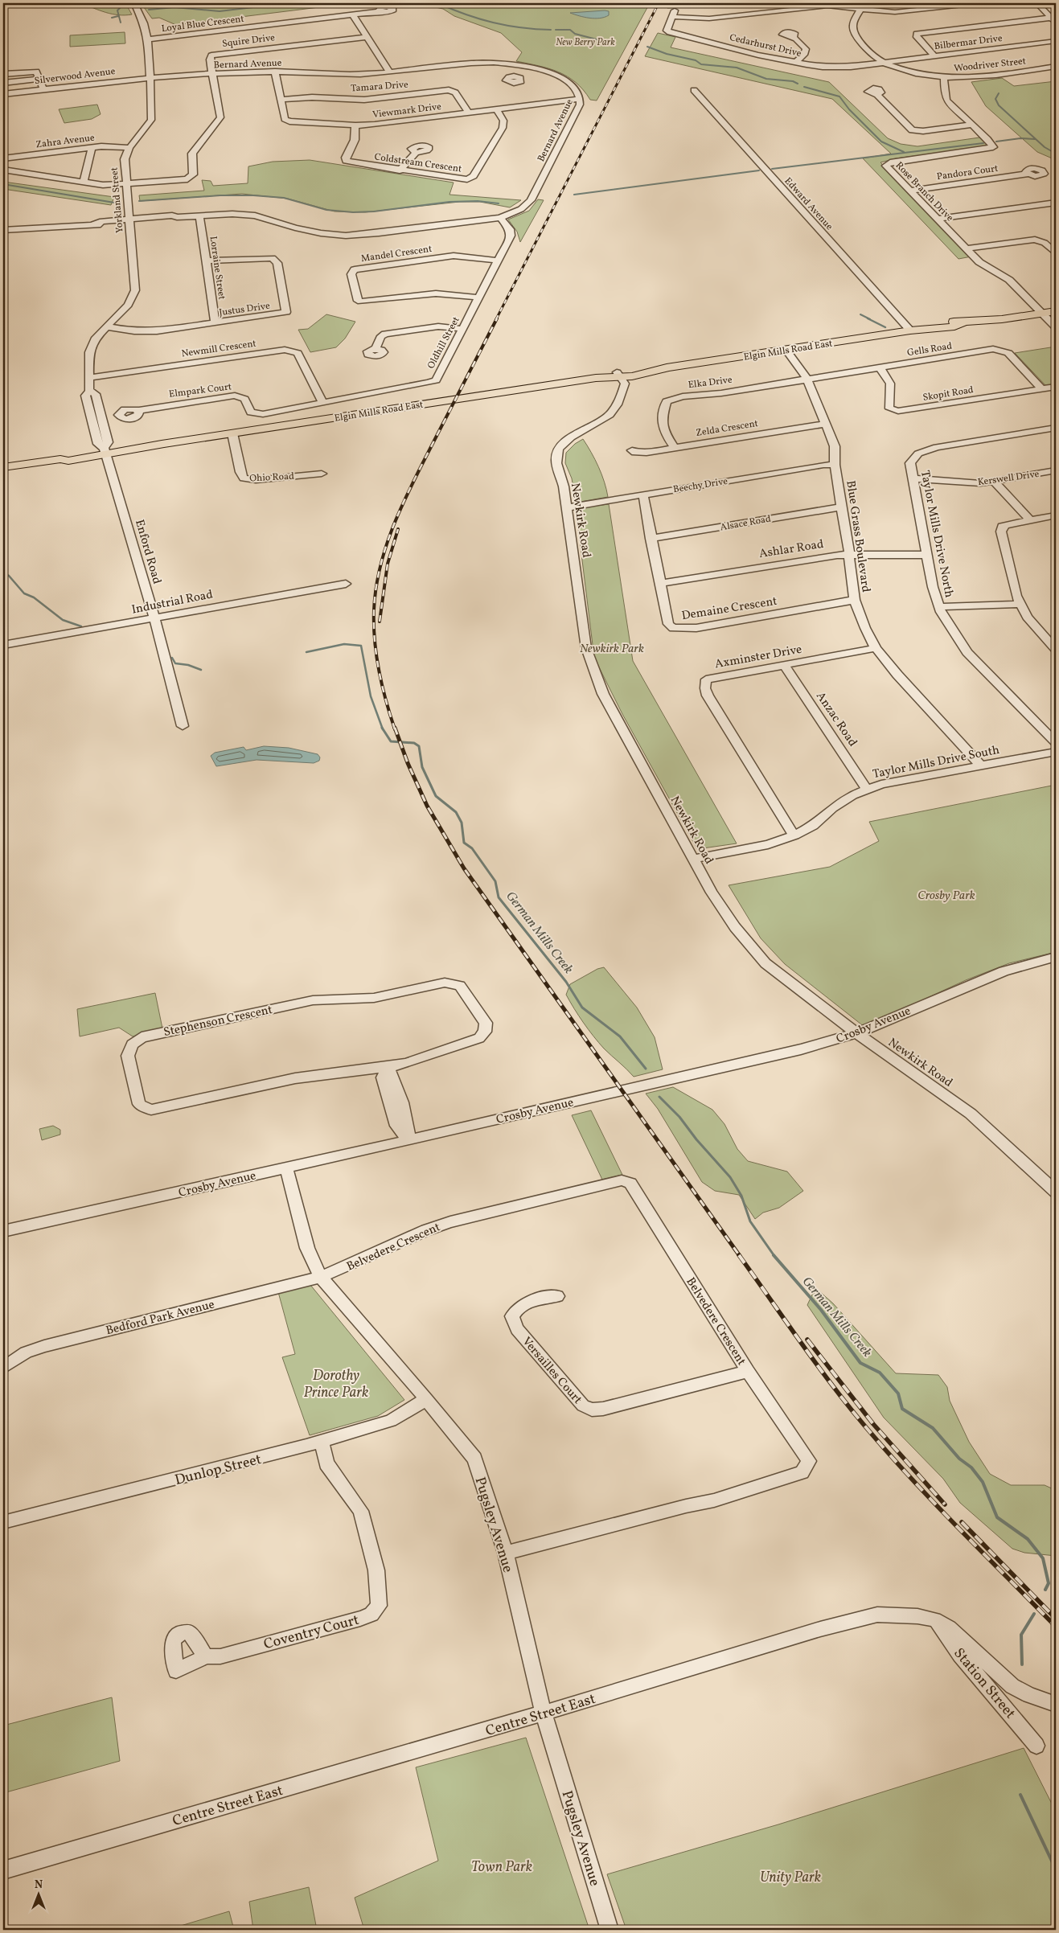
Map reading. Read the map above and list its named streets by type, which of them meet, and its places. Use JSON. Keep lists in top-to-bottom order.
{
  "streets": {
    "main road": ["Elgin Mills Road East"],
    "street": [
      "Loyal Blue Crescent",
      "Squire Drive",
      "Bilbermar Drive",
      "Cedarhurst Drive",
      "Bernard Avenue",
      "Woodriver Street",
      "Silverwood Avenue",
      "Tamara Drive",
      "Viewmark Drive",
      "Zahra Avenue",
      "Coldstream Crescent",
      "Pandora Court",
      "Rose Branch Drive",
      "Yorkland Street",
      "Edward Avenue",
      "Mandel Crescent",
      "Lorraine Street",
      "Justus Drive",
      "Oldhill Street",
      "Newmill Crescent",
      "Gells Road",
      "Elka Drive",
      "Elmpark Court",
      "Skopit Road",
      "Zelda Crescent",
      "Ohio Road",
      "Kerswell Drive",
      "Beechy Drive",
      "Newkirk Road",
      "Alsace Road",
      "Taylor Mills Drive North",
      "Blue Grass Boulevard",
      "Ashlar Road",
      "Enford Road",
      "Industrial Road",
      "Demaine Crescent",
      "Axminster Drive",
      "Anzac Road",
      "Taylor Mills Drive South",
      "Stephenson Crescent",
      "Crosby Avenue",
      "Belvedere Crescent",
      "Bedford Park Avenue",
      "Versailles Court",
      "Dunlop Street",
      "Pugsley Avenue",
      "Coventry Court",
      "Station Street",
      "Centre Street East"
    ]
  },
  "crossings": [
    ["Loyal Blue Crescent", "Yorkland Street"],
    ["Squire Drive", "Bernard Avenue"],
    ["Squire Drive", "Yorkland Street"],
    ["Bilbermar Drive", "Cedarhurst Drive"],
    ["Bilbermar Drive", "Woodriver Street"],
    ["Cedarhurst Drive", "Woodriver Street"],
    ["Bernard Avenue", "Silverwood Avenue"],
    ["Bernard Avenue", "Viewmark Drive"],
    ["Bernard Avenue", "Yorkland Street"],
    ["Bernard Avenue", "Lorraine Street"],
    ["Bernard Avenue", "Oldhill Street"],
    ["Woodriver Street", "Rose Branch Drive"],
    ["Silverwood Avenue", "Yorkland Street"],
    ["Tamara Drive", "Viewmark Drive"],
    ["Viewmark Drive", "Coldstream Crescent"],
    ["Zahra Avenue", "Yorkland Street"],
    ["Pandora Court", "Rose Branch Drive"],
    ["Rose Branch Drive", "Elgin Mills Road East"],
    ["Yorkland Street", "Justus Drive"],
    ["Yorkland Street", "Newmill Crescent"],
    ["Yorkland Street", "Elgin Mills Road East"],
    ["Yorkland Street", "Enford Road"],
    ["Edward Avenue", "Elgin Mills Road East"],
    ["Mandel Crescent", "Oldhill Street"],
    ["Lorraine Street", "Justus Drive"],
    ["Oldhill Street", "Newmill Crescent"],
    ["Oldhill Street", "Elmpark Court"],
    ["Gells Road", "Elka Drive"],
    ["Gells Road", "Skopit Road"],
    ["Gells Road", "Blue Grass Boulevard"],
    ["Elgin Mills Road East", "Ohio Road"],
    ["Elgin Mills Road East", "Newkirk Road"],
    ["Elgin Mills Road East", "Blue Grass Boulevard"],
    ["Elgin Mills Road East", "Enford Road"],
    ["Elka Drive", "Zelda Crescent"],
    ["Elka Drive", "Blue Grass Boulevard"],
    ["Zelda Crescent", "Blue Grass Boulevard"],
    ["Kerswell Drive", "Taylor Mills Drive North"],
    ["Beechy Drive", "Newkirk Road"],
    ["Beechy Drive", "Blue Grass Boulevard"],
    ["Beechy Drive", "Demaine Crescent"],
    ["Newkirk Road", "Taylor Mills Drive South"],
    ["Newkirk Road", "Crosby Avenue"],
    ["Alsace Road", "Blue Grass Boulevard"],
    ["Alsace Road", "Demaine Crescent"],
    ["Taylor Mills Drive North", "Ashlar Road"],
    ["Blue Grass Boulevard", "Ashlar Road"],
    ["Blue Grass Boulevard", "Demaine Crescent"],
    ["Blue Grass Boulevard", "Axminster Drive"],
    ["Blue Grass Boulevard", "Taylor Mills Drive South"],
    ["Ashlar Road", "Demaine Crescent"],
    ["Enford Road", "Industrial Road"],
    ["Axminster Drive", "Anzac Road"],
    ["Axminster Drive", "Taylor Mills Drive South"],
    ["Anzac Road", "Taylor Mills Drive South"],
    ["Crosby Avenue", "Pugsley Avenue"],
    ["Belvedere Crescent", "Bedford Park Avenue"],
    ["Belvedere Crescent", "Versailles Court"],
    ["Belvedere Crescent", "Pugsley Avenue"],
    ["Bedford Park Avenue", "Pugsley Avenue"],
    ["Dunlop Street", "Pugsley Avenue"],
    ["Dunlop Street", "Coventry Court"],
    ["Pugsley Avenue", "Centre Street East"],
    ["Station Street", "Centre Street East"]
  ],
  "water": ["German Mills Creek"],
  "parks": [
    "New Berry Park",
    "Newkirk Park",
    "Crosby Park",
    "Dorothy Prince Park",
    "Town Park",
    "Unity Park"
  ],
  "north": "top"
}
